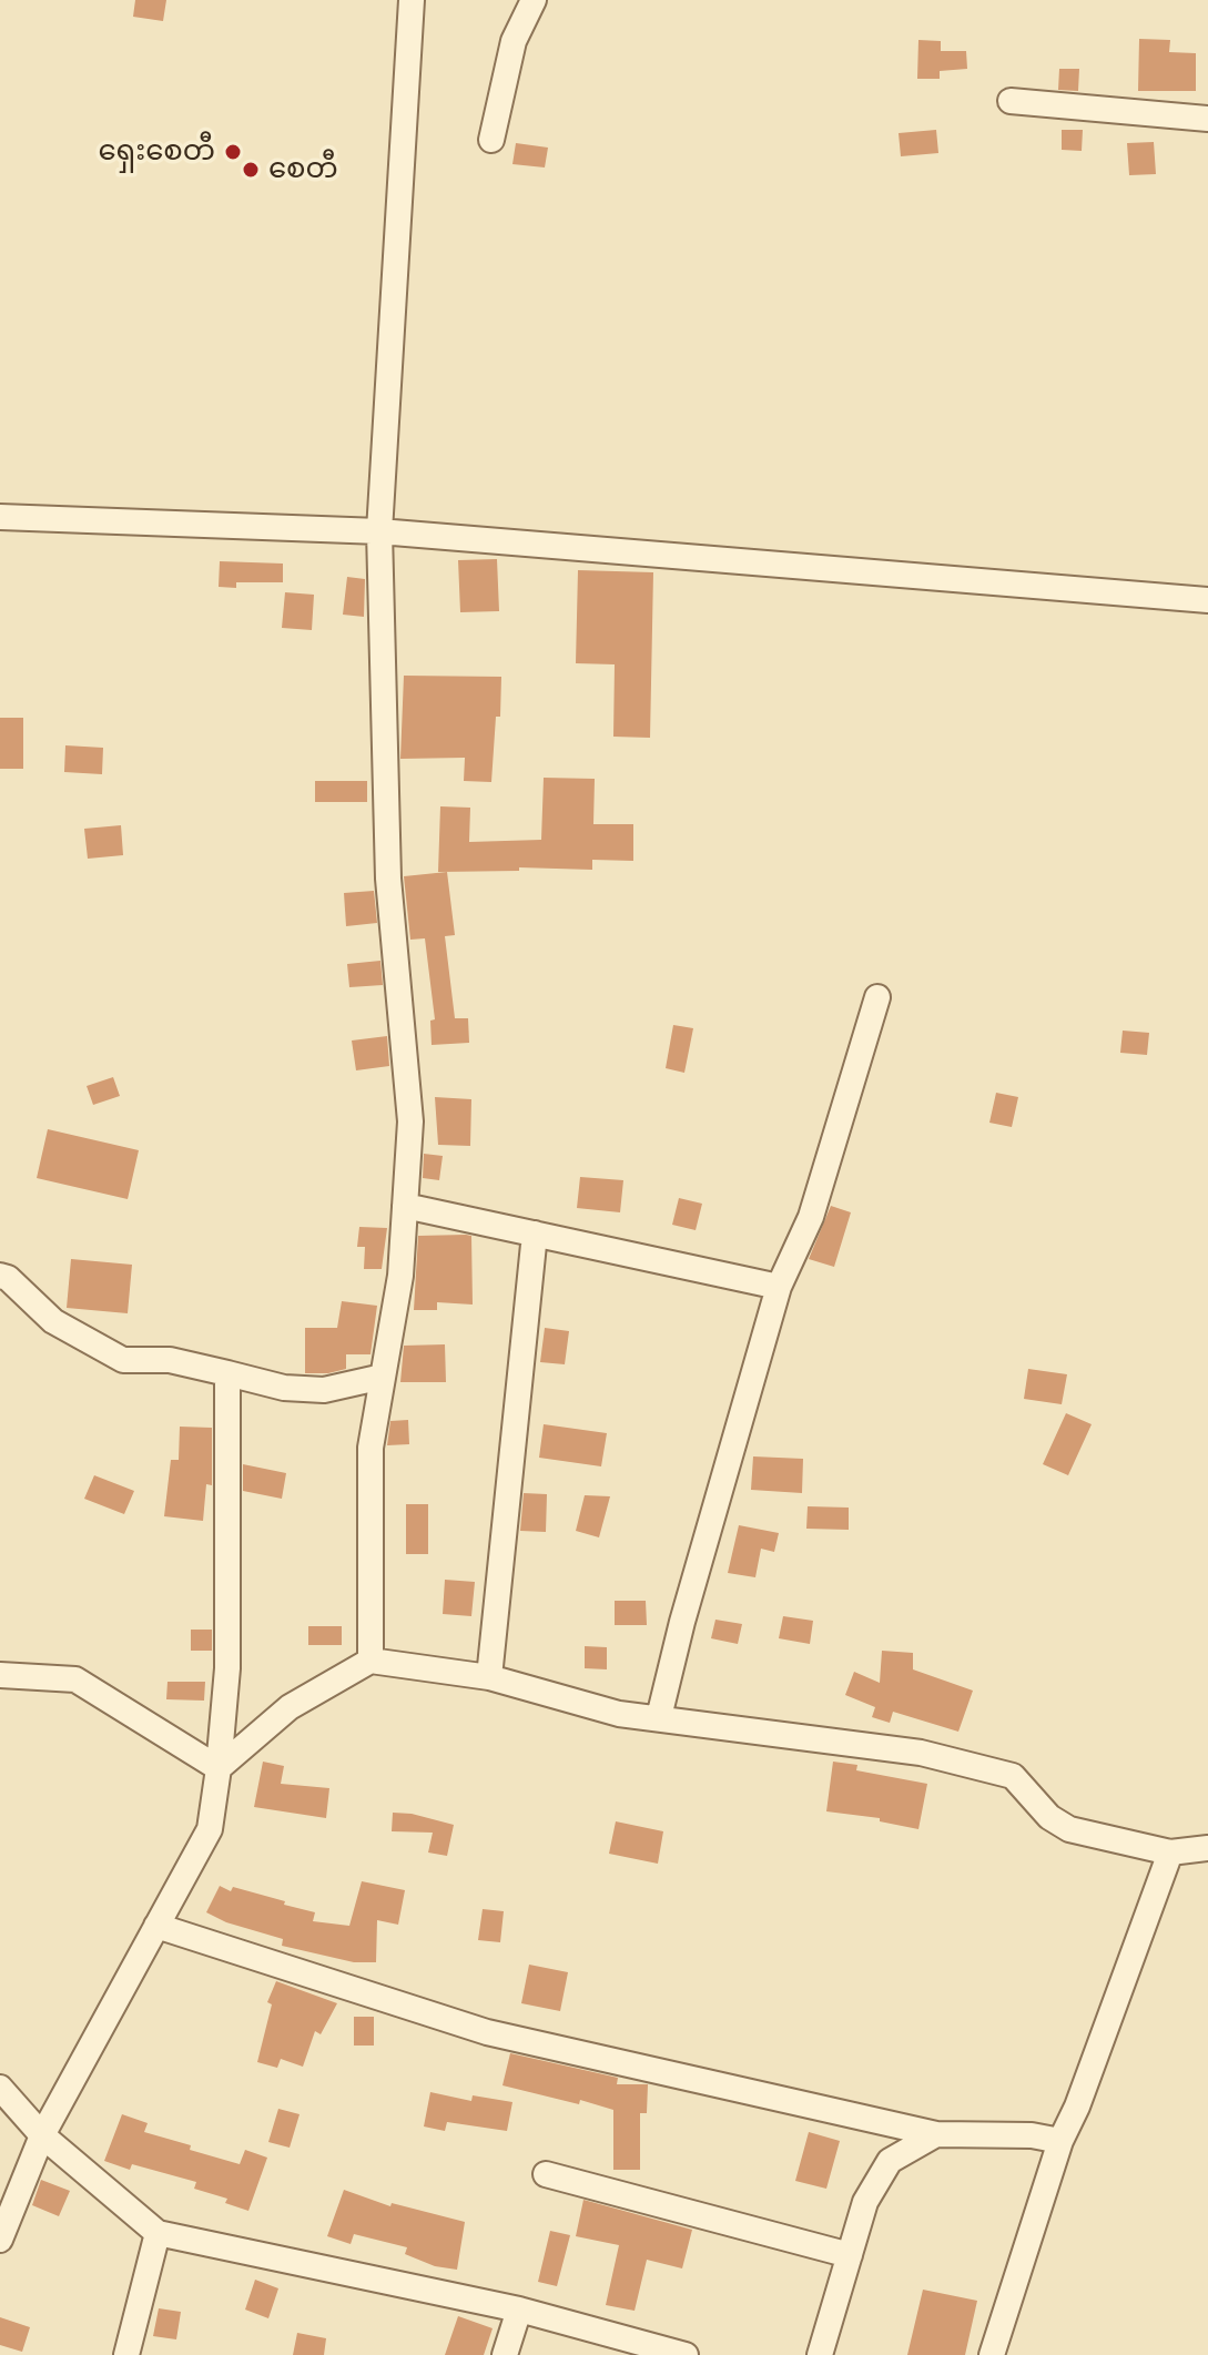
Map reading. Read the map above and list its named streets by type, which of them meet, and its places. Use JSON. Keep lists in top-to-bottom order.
{
  "places": ["ရှေးစေတီ", "စေတီ"]
}
